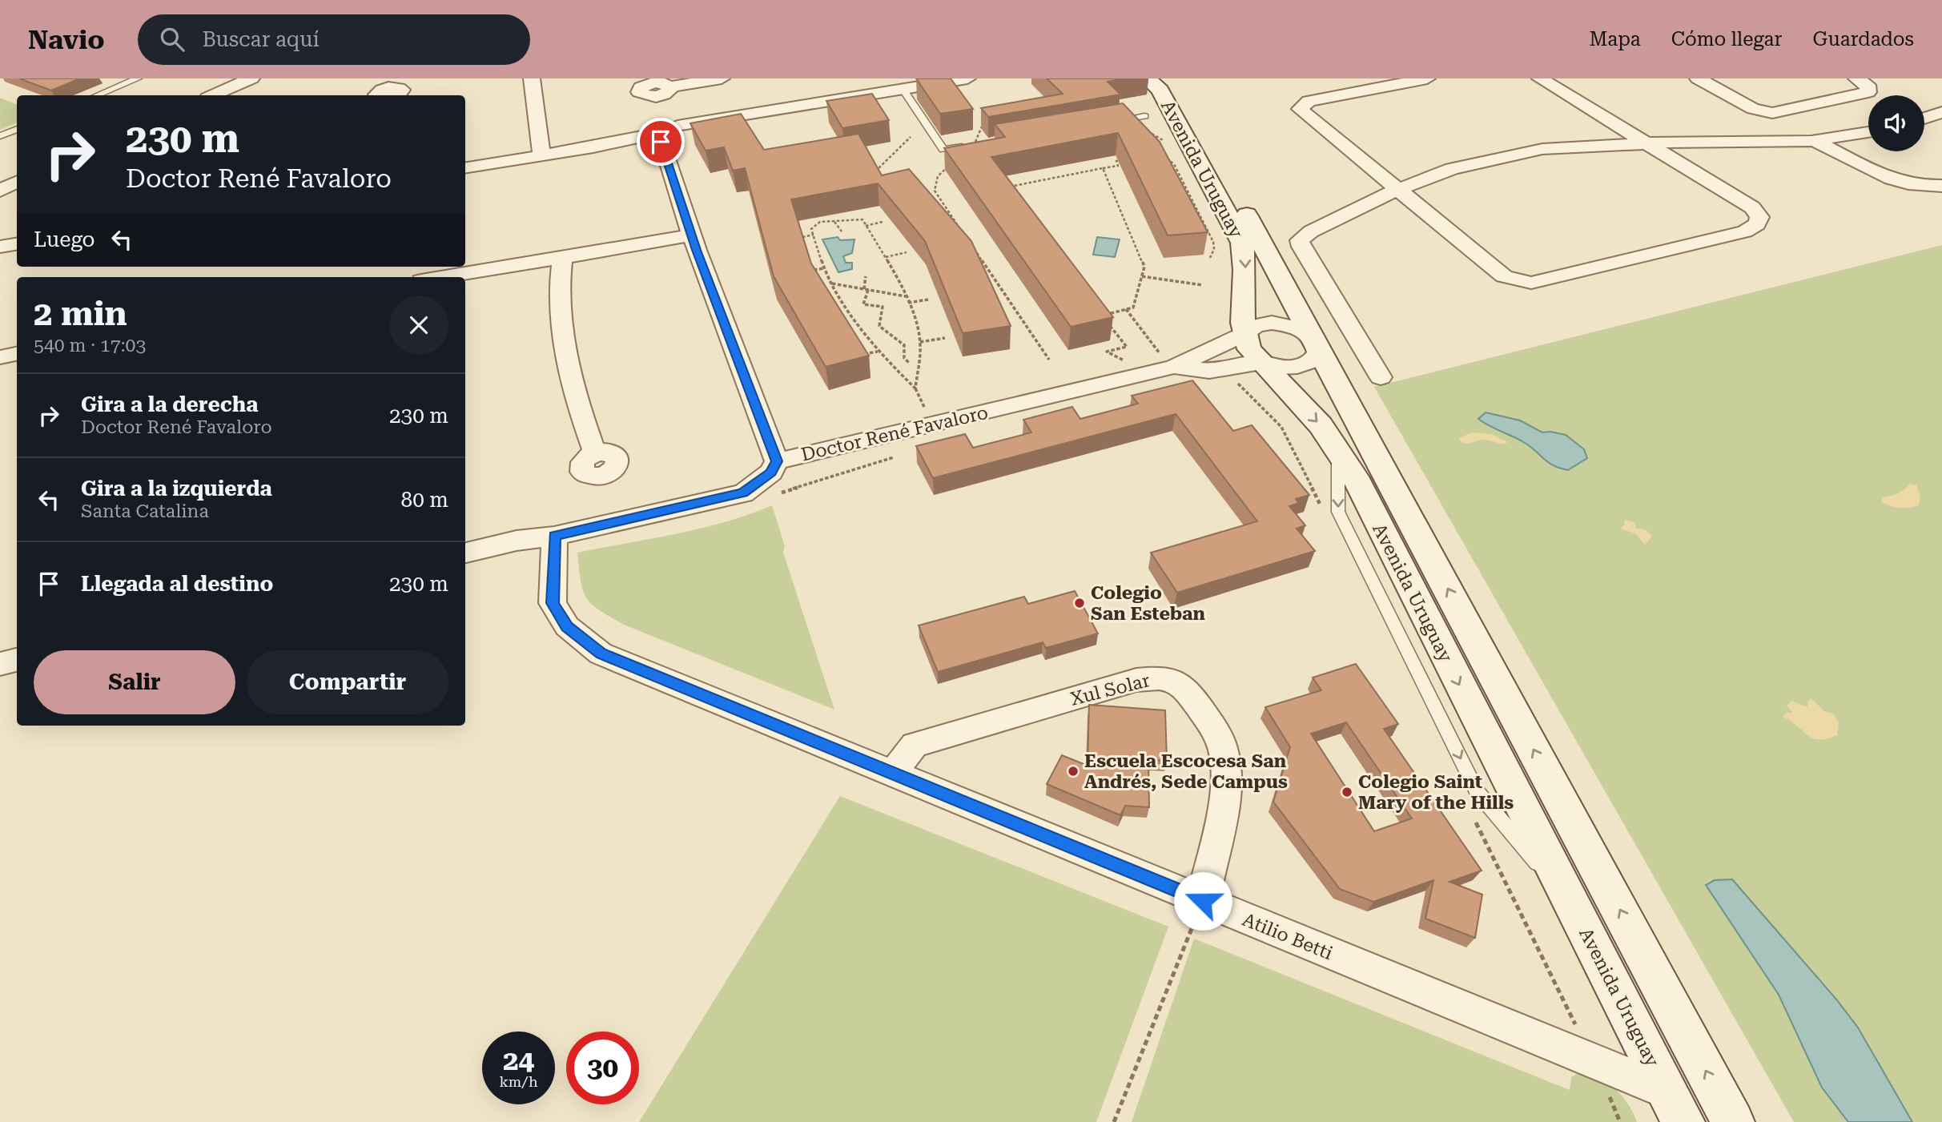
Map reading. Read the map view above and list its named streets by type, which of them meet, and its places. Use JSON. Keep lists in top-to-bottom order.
{
  "streets": {
    "main road": ["Avenida Uruguay"],
    "street": ["Doctor René Favaloro", "Xul Solar", "Atilio Betti"]
  },
  "crossings": [
    ["Avenida Uruguay", "Atilio Betti"],
    ["Doctor René Favaloro", "Atilio Betti"],
    ["Xul Solar", "Atilio Betti"]
  ],
  "places": ["Colegio San Esteban", "Escuela Escocesa San Andrés, Sede Campus", "Colegio Saint Mary of the Hills"],
  "page": {
    "header": "Navio",
    "search": "Buscar aquí",
    "nav": ["Mapa", "Cómo llegar", "Guardados"],
    "turn": ["230 m", "Doctor René Favaloro"],
    "then": "Luego",
    "heading": ["2 min", "540 m · 17:03"],
    "list": [
      {
        "name": "Gira a la derecha",
        "note": "Doctor René Favaloro",
        "value": "230 m"
      },
      {
        "name": "Gira a la izquierda",
        "note": "Santa Catalina",
        "value": "80 m"
      },
      {
        "name": "Llegada al destino",
        "value": "230 m"
      }
    ],
    "buttons": ["Salir", "Compartir"],
    "speed": "24 km/h",
    "limit": "30"
  }
}
